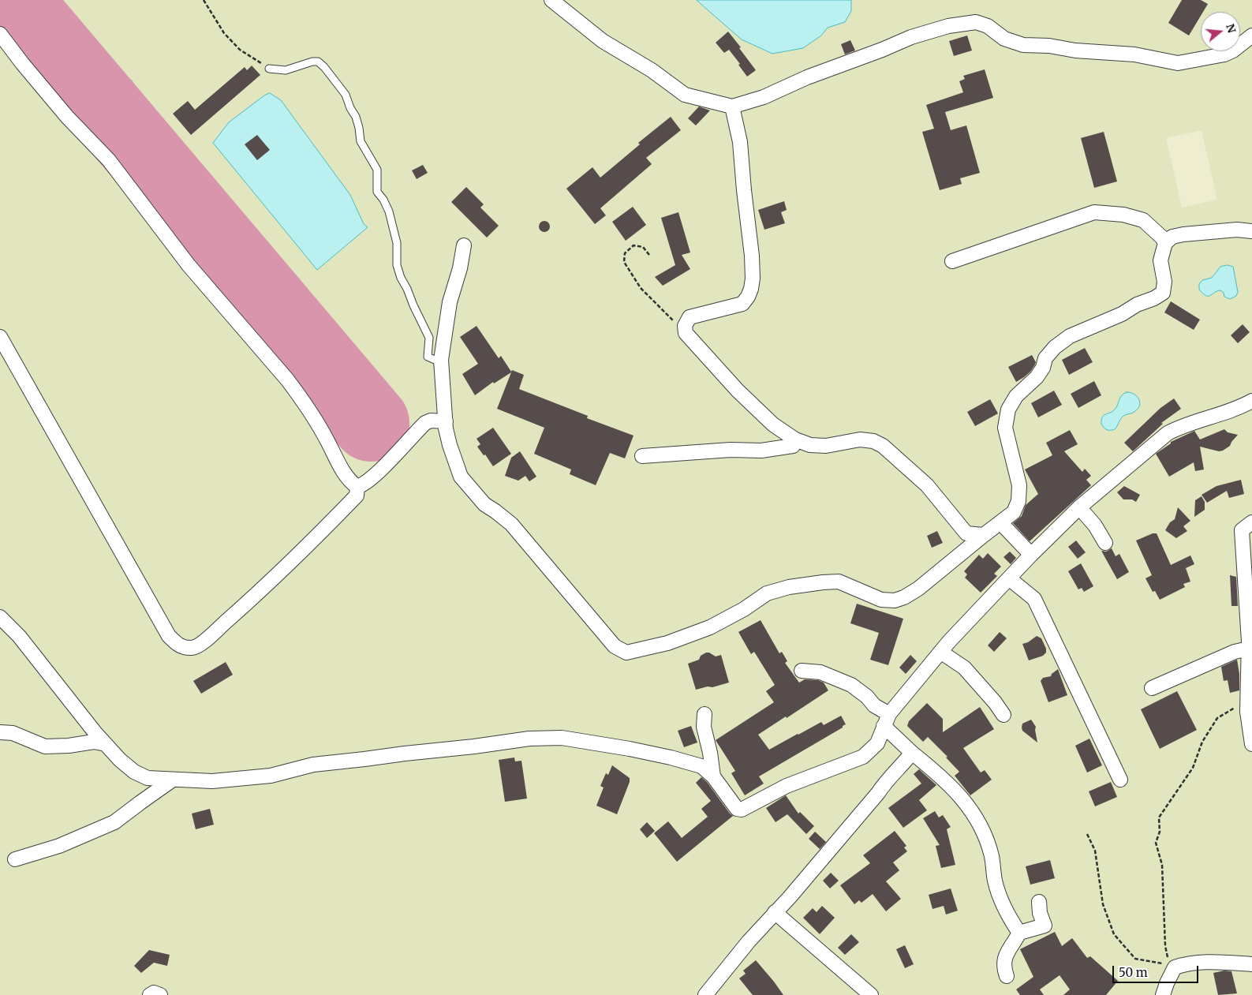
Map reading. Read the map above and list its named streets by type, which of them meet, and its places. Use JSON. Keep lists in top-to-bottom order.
{
  "scale_bar": "50 m",
  "north": "right"
}
